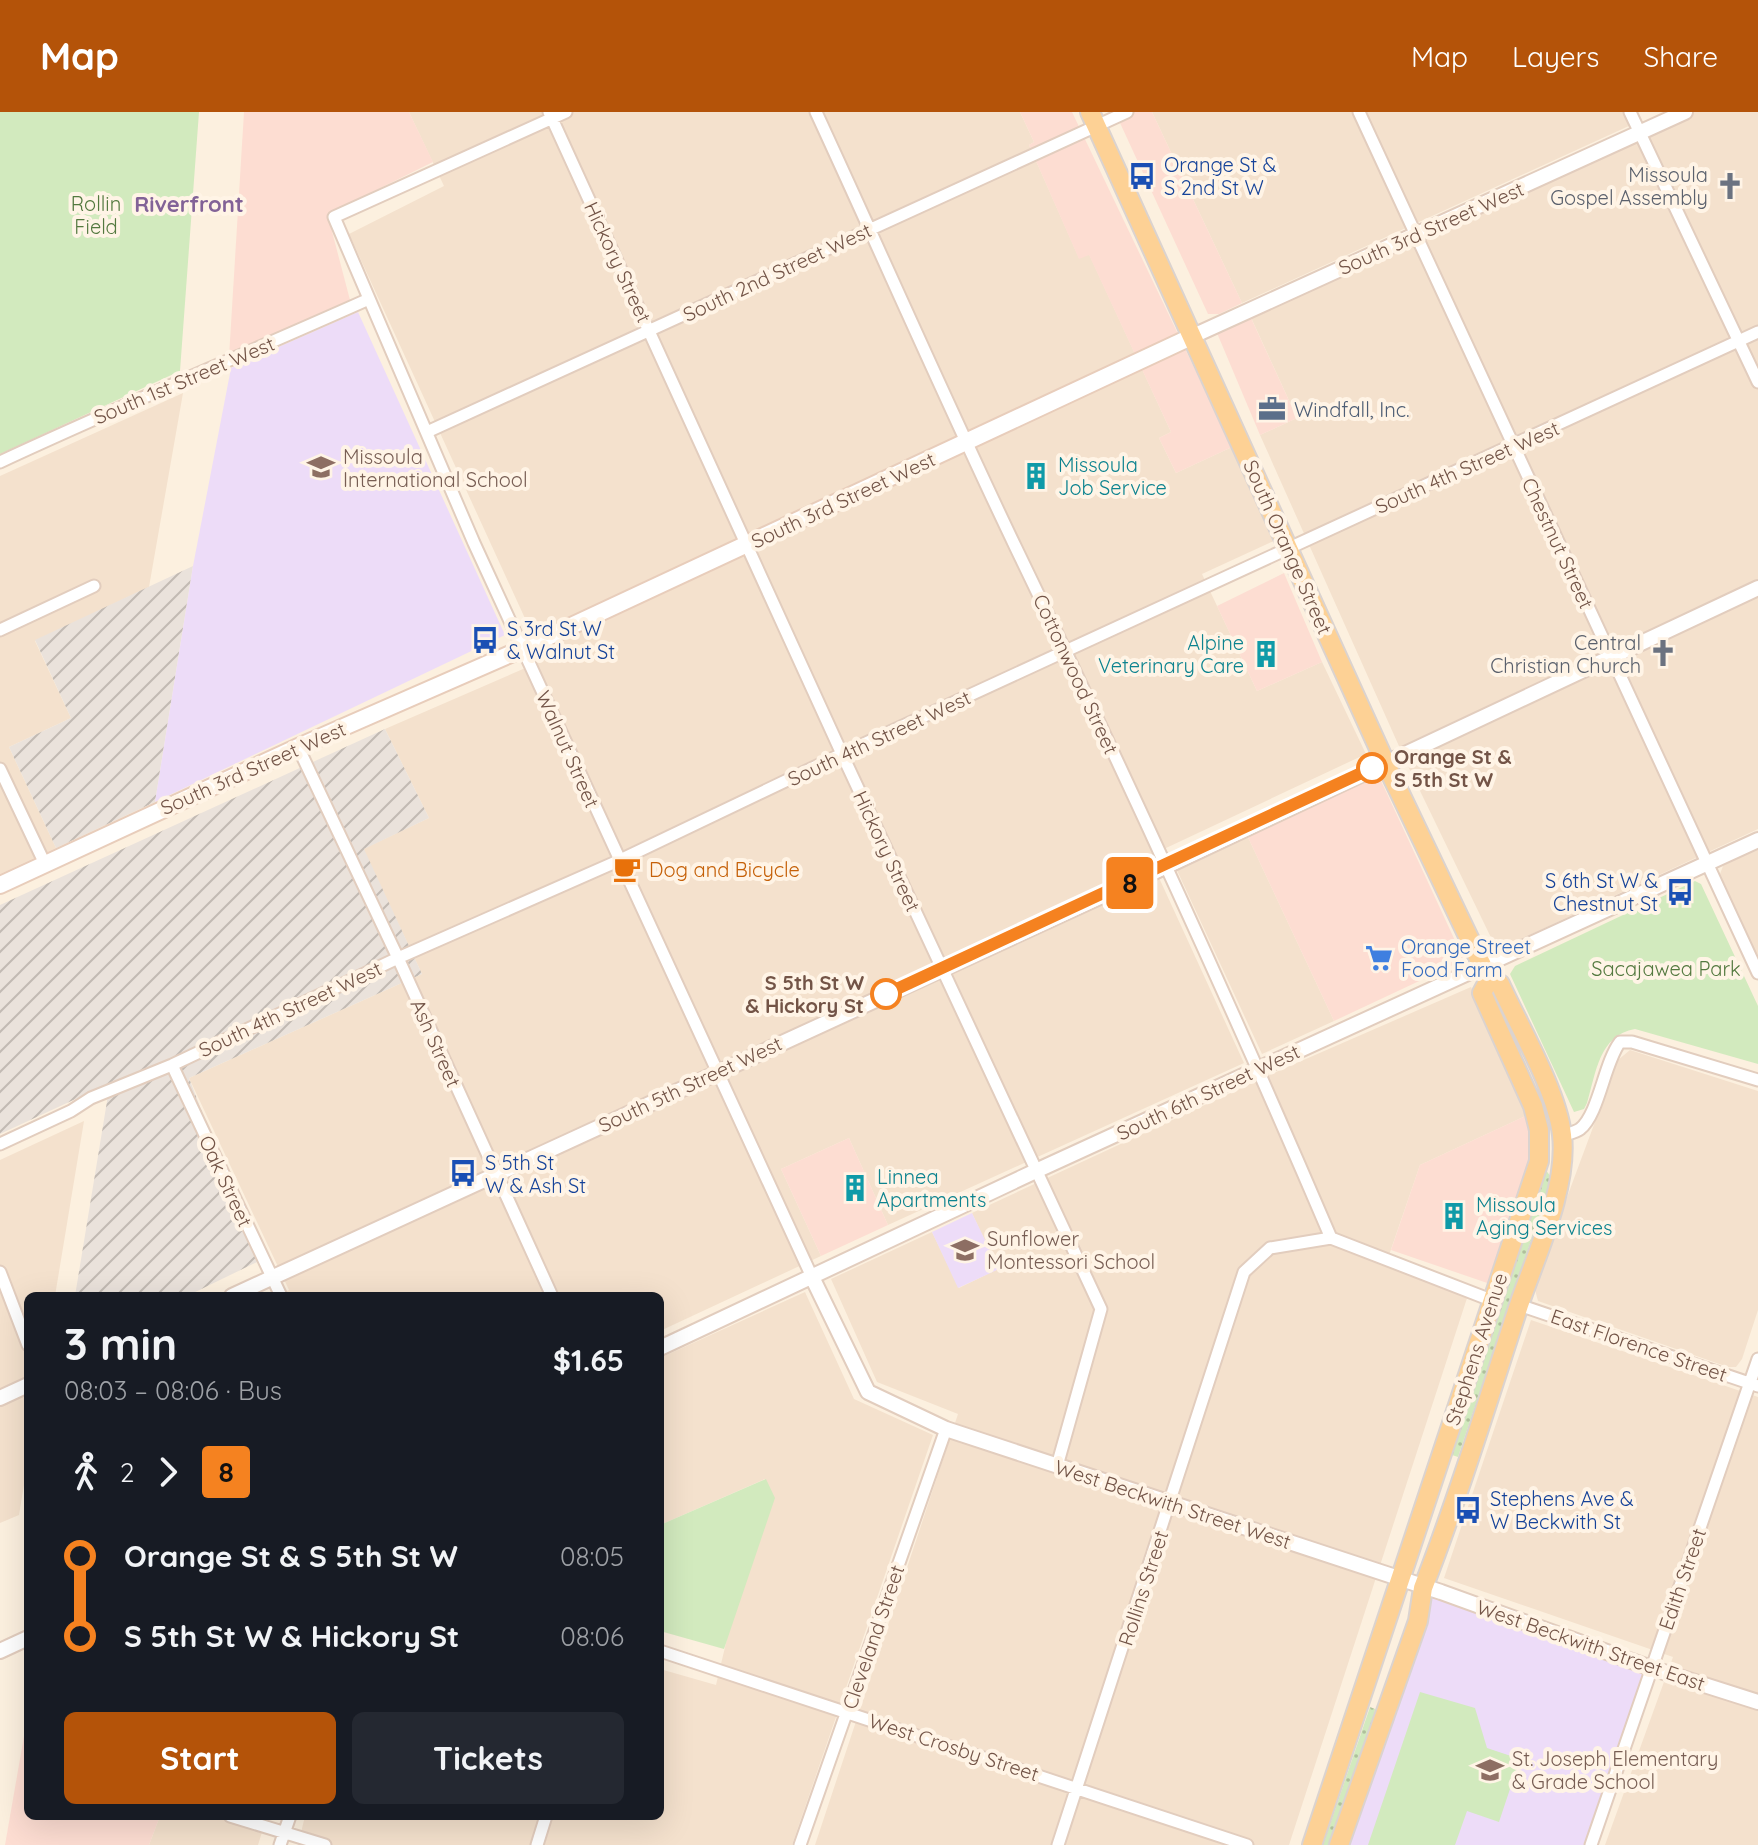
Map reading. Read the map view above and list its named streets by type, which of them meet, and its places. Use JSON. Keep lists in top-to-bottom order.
{
  "streets": {
    "main road": ["South 3rd Street West", "South Orange Street", "Stephens Avenue"],
    "street": [
      "Hickory Street",
      "South 2nd Street West",
      "South 1st Street West",
      "South 4th Street West",
      "Chestnut Street",
      "Cottonwood Street",
      "Walnut Street",
      "Ash Street",
      "South 5th Street West",
      "South 6th Street West",
      "Oak Street",
      "East Florence Street",
      "West Beckwith Street West",
      "Edith Street",
      "Rollins Street",
      "Cleveland Street",
      "West Beckwith Street East",
      "West Crosby Street"
    ]
  },
  "crossings": [
    ["South 3rd Street West", "Hickory Street"],
    ["South 3rd Street West", "Chestnut Street"],
    ["South 3rd Street West", "South Orange Street"],
    ["South 3rd Street West", "Cottonwood Street"],
    ["South 3rd Street West", "Walnut Street"],
    ["South 3rd Street West", "Ash Street"],
    ["Hickory Street", "South 2nd Street West"],
    ["Hickory Street", "South 4th Street West"],
    ["Hickory Street", "Walnut Street"],
    ["Hickory Street", "South 5th Street West"],
    ["Hickory Street", "South 6th Street West"],
    ["Hickory Street", "West Beckwith Street West"],
    ["South 2nd Street West", "South Orange Street"],
    ["South 2nd Street West", "Cottonwood Street"],
    ["South 2nd Street West", "Walnut Street"],
    ["South 1st Street West", "Walnut Street"],
    ["South 4th Street West", "Chestnut Street"],
    ["South 4th Street West", "South Orange Street"],
    ["South 4th Street West", "Cottonwood Street"],
    ["South 4th Street West", "Walnut Street"],
    ["South 4th Street West", "Ash Street"],
    ["South 4th Street West", "Oak Street"],
    ["Chestnut Street", "South 5th Street West"],
    ["Chestnut Street", "South 6th Street West"],
    ["South Orange Street", "South 5th Street West"],
    ["South Orange Street", "South 6th Street West"],
    ["South Orange Street", "Stephens Avenue"],
    ["Cottonwood Street", "South 5th Street West"],
    ["Cottonwood Street", "South 6th Street West"],
    ["Cottonwood Street", "Rollins Street"],
    ["Walnut Street", "South 5th Street West"],
    ["Walnut Street", "South 6th Street West"],
    ["Walnut Street", "West Beckwith Street West"],
    ["Ash Street", "South 5th Street West"],
    ["South 5th Street West", "Oak Street"],
    ["South 6th Street West", "Stephens Avenue"],
    ["South 6th Street West", "West Beckwith Street West"],
    ["East Florence Street", "Stephens Avenue"],
    ["East Florence Street", "Edith Street"],
    ["Stephens Avenue", "West Beckwith Street West"],
    ["Stephens Avenue", "West Beckwith Street East"],
    ["West Beckwith Street West", "Rollins Street"],
    ["West Beckwith Street West", "Cleveland Street"],
    ["West Beckwith Street West", "West Beckwith Street East"],
    ["Edith Street", "West Beckwith Street East"],
    ["Rollins Street", "West Crosby Street"],
    ["Cleveland Street", "West Crosby Street"]
  ],
  "districts": ["Riverfront"],
  "parks": ["Rollin Field", "Sacajawea Park"],
  "places": {
    "bus stop": [
      "Orange St & S 2nd St W",
      "S 3rd St W & Walnut St",
      "S 6th St W & Chestnut St",
      "S 5th St W & Ash St",
      "Stephens Ave & W Beckwith St"
    ],
    "church": ["Missoula Gospel Assembly", "Central Christian Church"],
    "office": ["Windfall, Inc."],
    "school or university": ["Missoula International School", "Sunflower Montessori School", "St. Joseph Elementary & Grade School"],
    "building": [
      "Missoula Job Service",
      "Alpine Veterinary Care",
      "Linnea Apartments",
      "Missoula Aging Services"
    ],
    "other": ["Orange St & S 5th St W", "S 5th St W & Hickory St"],
    "cafe": ["Dog and Bicycle"],
    "supermarket": ["Orange Street Food Farm"]
  },
  "lines": ["bus line 8"],
  "page": {
    "header": "Map",
    "nav": ["Map", "Layers", "Share"],
    "on_map": "8",
    "heading": ["3 min", "08:03 – 08:06 · Bus", "$1.65"],
    "legs": ["2", "8"],
    "list": [
      {
        "name": "Orange St & S 5th St W",
        "value": "08:05"
      },
      {
        "name": "S 5th St W & Hickory St",
        "value": "08:06"
      }
    ],
    "buttons": ["Start", "Tickets"]
  }
}
